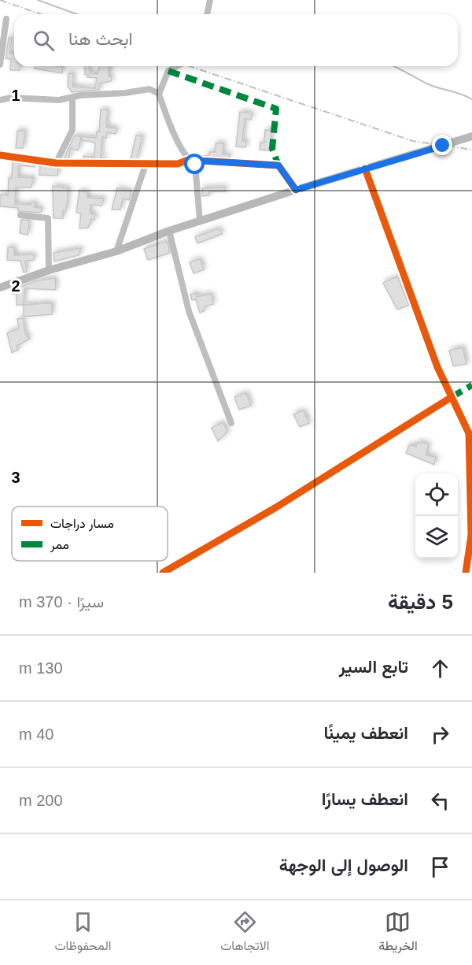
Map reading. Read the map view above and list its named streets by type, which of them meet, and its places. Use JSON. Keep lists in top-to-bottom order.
{
  "legend": ["مسار دراجات", "ممر"],
  "page": {
    "search": "ابحث هنا",
    "heading": ["5 دقيقة", "سيرًا · 370 m"],
    "list": [
      ["تابع السير", "130 m"],
      ["انعطف يمينًا", "40 m"],
      ["انعطف يسارًا", "200 m"],
      "الوصول إلى الوجهة"
    ],
    "nav": ["الخريطة", "الاتجاهات", "المحفوظات"]
  },
  "grid": {
    "rows": ["1", "2", "3"]
  }
}
